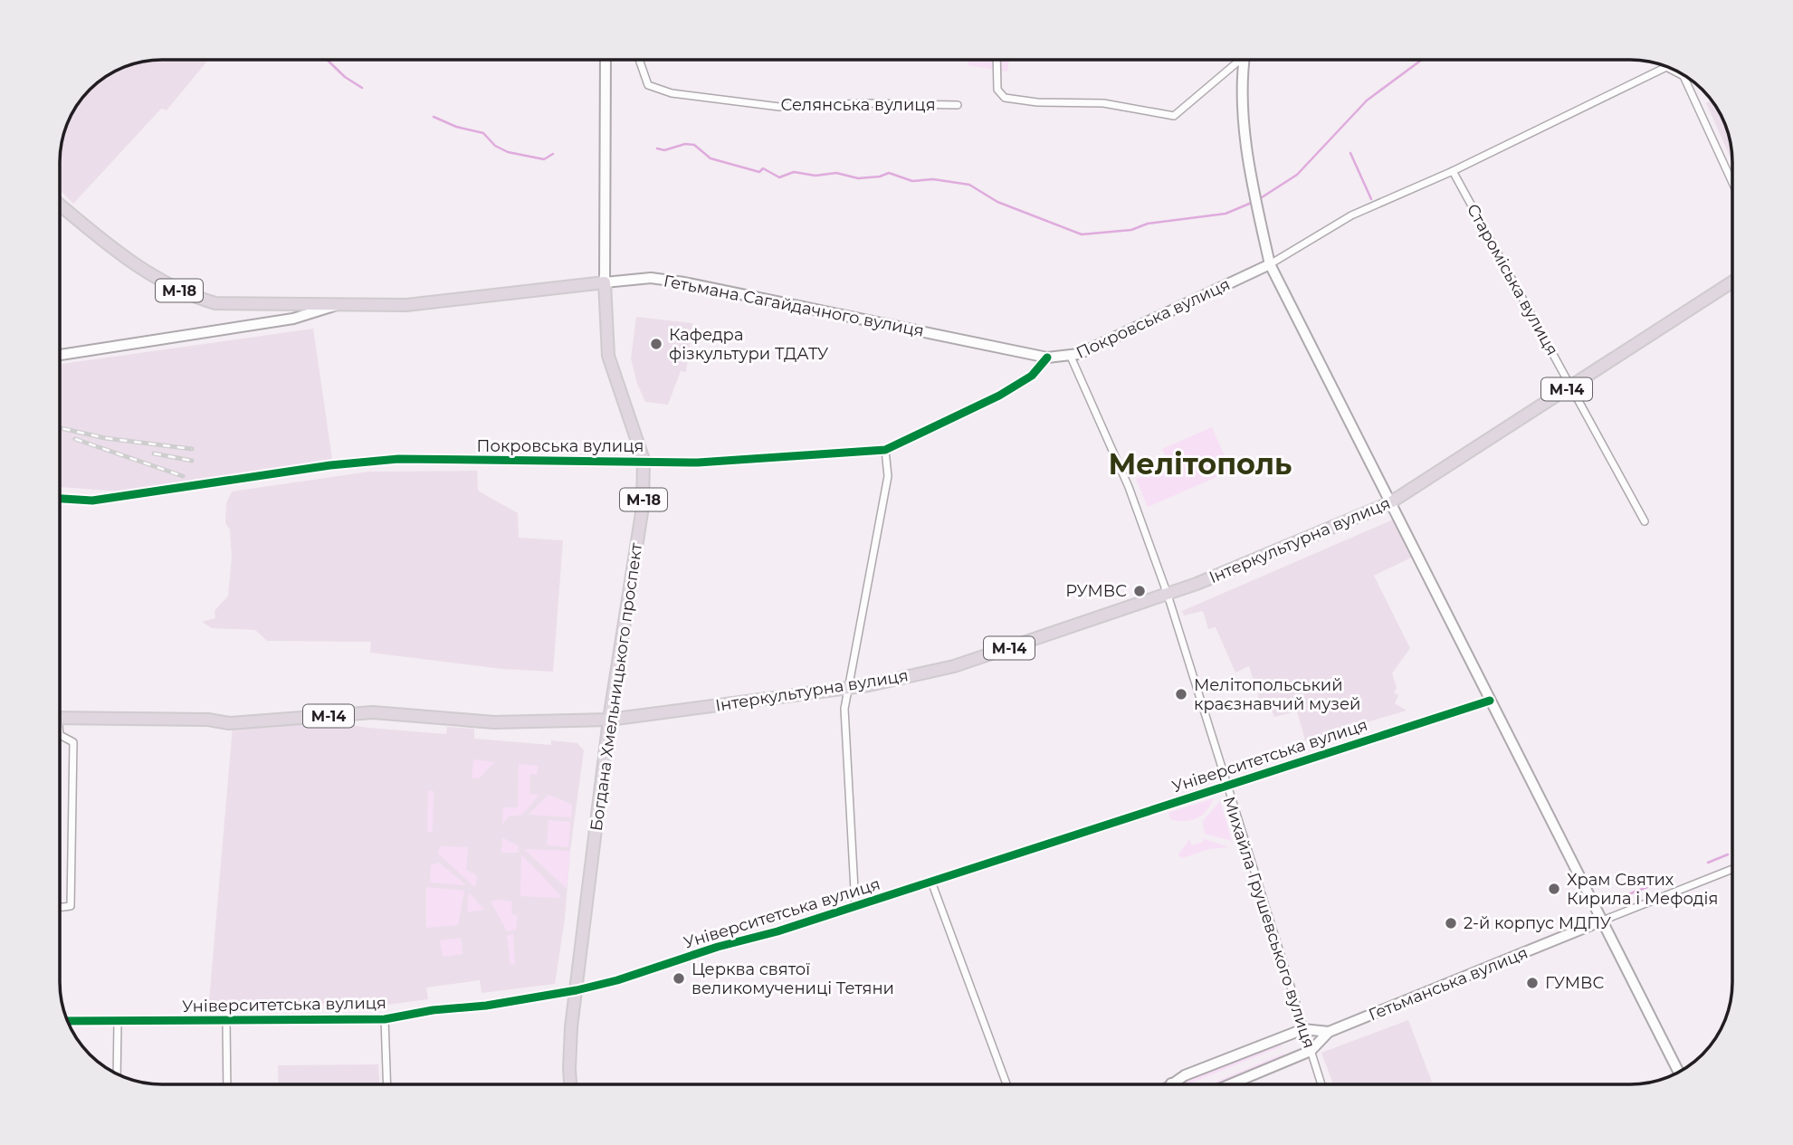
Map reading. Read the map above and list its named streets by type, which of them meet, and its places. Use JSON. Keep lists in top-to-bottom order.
{
  "streets": {
    "highway": [
      "М-18",
      "Гетьмана Сагайдачного вулиця",
      "М-14",
      "Інтеркультурна вулиця",
      "Богдана Хмельницького проспект"
    ],
    "main road": ["Покровська вулиця", "Гетьманська вулиця"],
    "street": [
      "Селянська вулиця",
      "Староміська вулиця",
      "Університетська вулиця",
      "Михайла Грушевського вулиця"
    ]
  },
  "crossings": [
    ["Староміська вулиця", "Покровська вулиця"],
    ["Староміська вулиця", "Інтеркультурна вулиця"],
    ["М-18", "Гетьмана Сагайдачного вулиця"],
    ["Гетьмана Сагайдачного вулиця", "Покровська вулиця"],
    ["Гетьмана Сагайдачного вулиця", "Богдана Хмельницького проспект"],
    ["Покровська вулиця", "Богдана Хмельницького проспект"],
    ["Покровська вулиця", "Михайла Грушевського вулиця"],
    ["Інтеркультурна вулиця", "Богдана Хмельницького проспект"],
    ["Інтеркультурна вулиця", "Михайла Грушевського вулиця"],
    ["Богдана Хмельницького проспект", "Університетська вулиця"],
    ["Університетська вулиця", "Михайла Грушевського вулиця"],
    ["Михайла Грушевського вулиця", "Гетьманська вулиця"]
  ],
  "districts": ["Мелітополь"],
  "places": [
    "Кафедра фізкультури ТДАТУ",
    "РУМВC",
    "Мелітопольський краєзнавчий музей",
    "Храм Святих Кирила і Мефодія",
    "2-й корпус МДПУ",
    "Церква святої великомучениці Тетяни",
    "ГУМВС"
  ]
}
